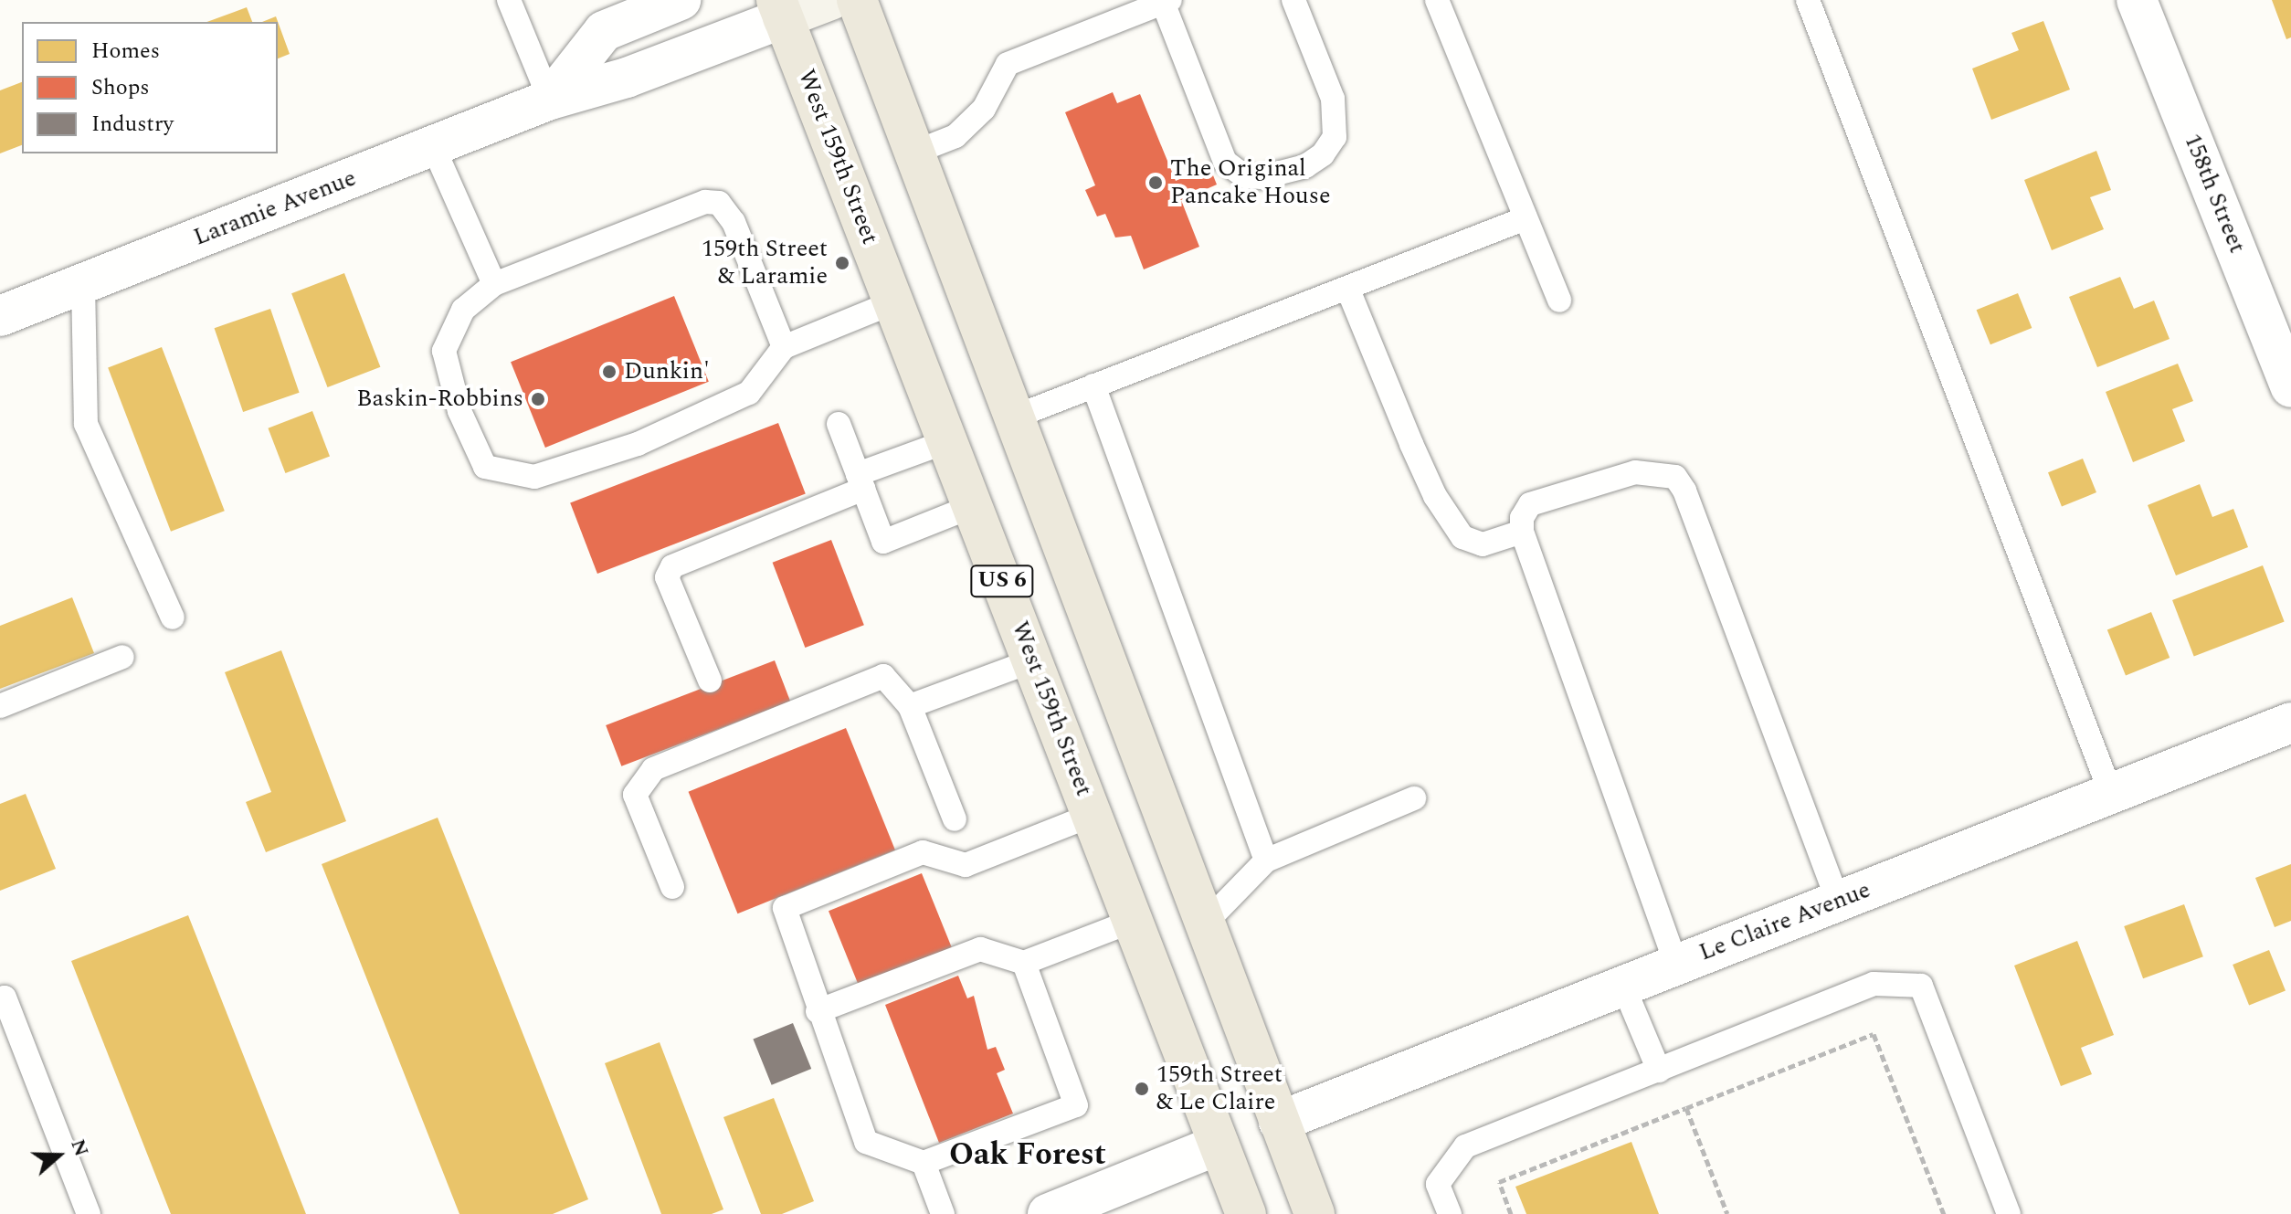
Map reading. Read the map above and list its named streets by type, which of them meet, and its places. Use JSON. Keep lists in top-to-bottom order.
{
  "streets": {
    "main road": ["West 159th Street", "US 6"],
    "street": ["158th Street", "Laramie Avenue", "Le Claire Avenue"]
  },
  "crossings": [
    ["West 159th Street", "Laramie Avenue"],
    ["US 6", "Le Claire Avenue"]
  ],
  "districts": ["Oak Forest"],
  "places": [
    "The Original Pancake House",
    "159th Street & Laramie",
    "Dunkin'",
    "Baskin-Robbins",
    "159th Street & Le Claire"
  ],
  "legend": ["Homes", "Shops", "Industry"],
  "north": "right"
}
